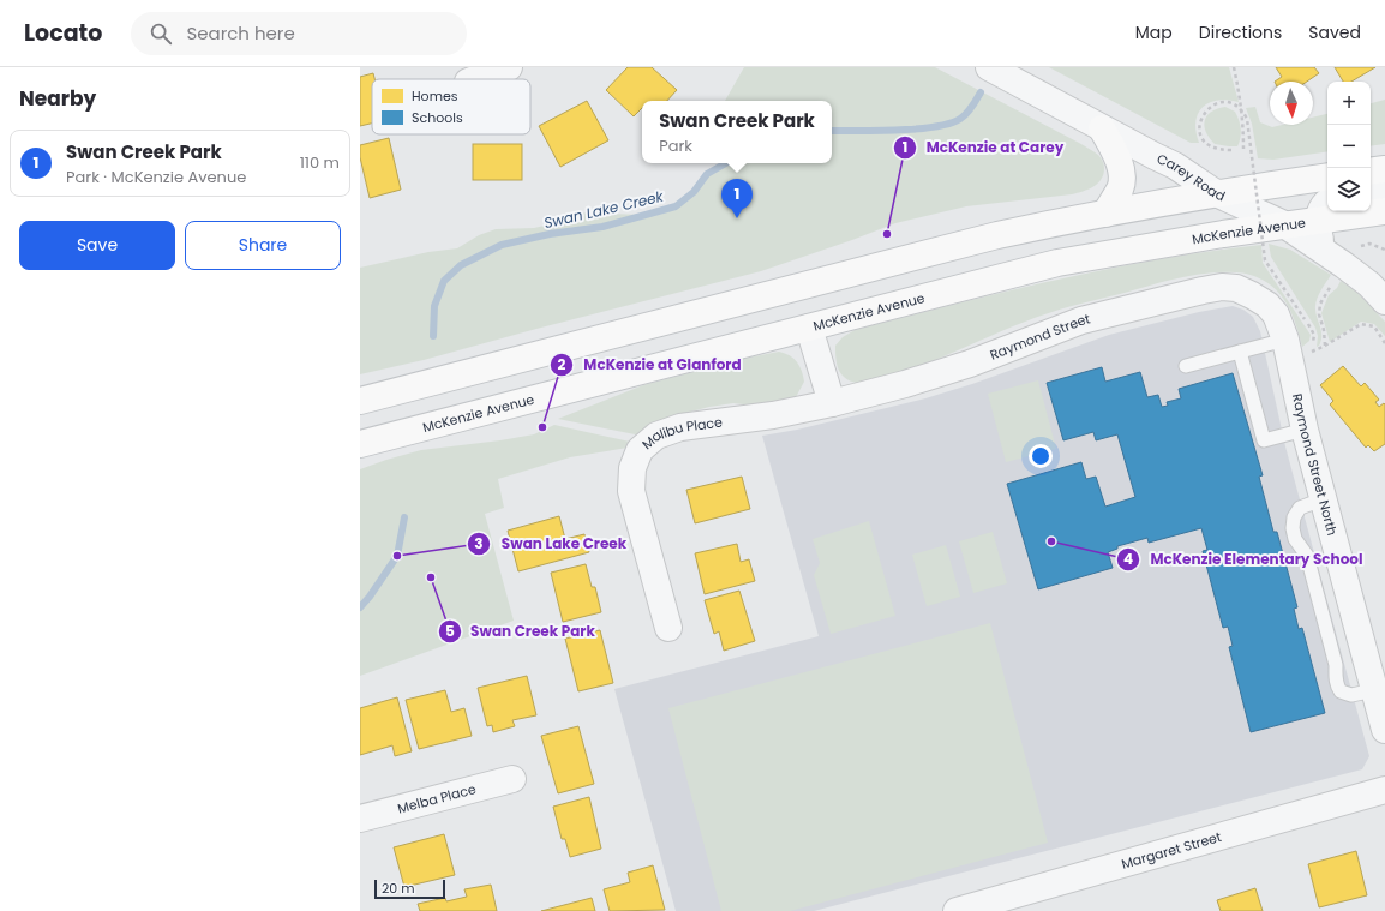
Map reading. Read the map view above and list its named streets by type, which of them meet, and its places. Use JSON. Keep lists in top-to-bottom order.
{
  "streets": {
    "main road": ["McKenzie Avenue"],
    "street": [
      "Carey Road",
      "Raymond Street",
      "Malibu Place",
      "Raymond Street North",
      "Melba Place",
      "Margaret Street"
    ]
  },
  "crossings": [
    ["Carey Road", "McKenzie Avenue"],
    ["Raymond Street", "Malibu Place"],
    ["Raymond Street", "Raymond Street North"]
  ],
  "water": ["Swan Lake Creek"],
  "places": [
    "McKenzie at Carey",
    "McKenzie at Glanford",
    "McKenzie Elementary School",
    "Swan Lake Creek",
    "Swan Creek Park"
  ],
  "legend": ["Homes", "Schools"],
  "scale_bar": "20 m",
  "north": "bottom",
  "page": {
    "header": "Locato",
    "search": "Search here",
    "nav": ["Map", "Directions", "Saved"],
    "heading": "Nearby",
    "map_buttons": ["+", "−"],
    "popup": ["Swan Creek Park", "Park"],
    "list": [
      {
        "mark": "1",
        "name": "Swan Creek Park",
        "note": "Park · McKenzie Avenue",
        "value": "110 m"
      }
    ],
    "pins": "1",
    "buttons": ["Save", "Share"],
    "scale": "20 m"
  }
}
